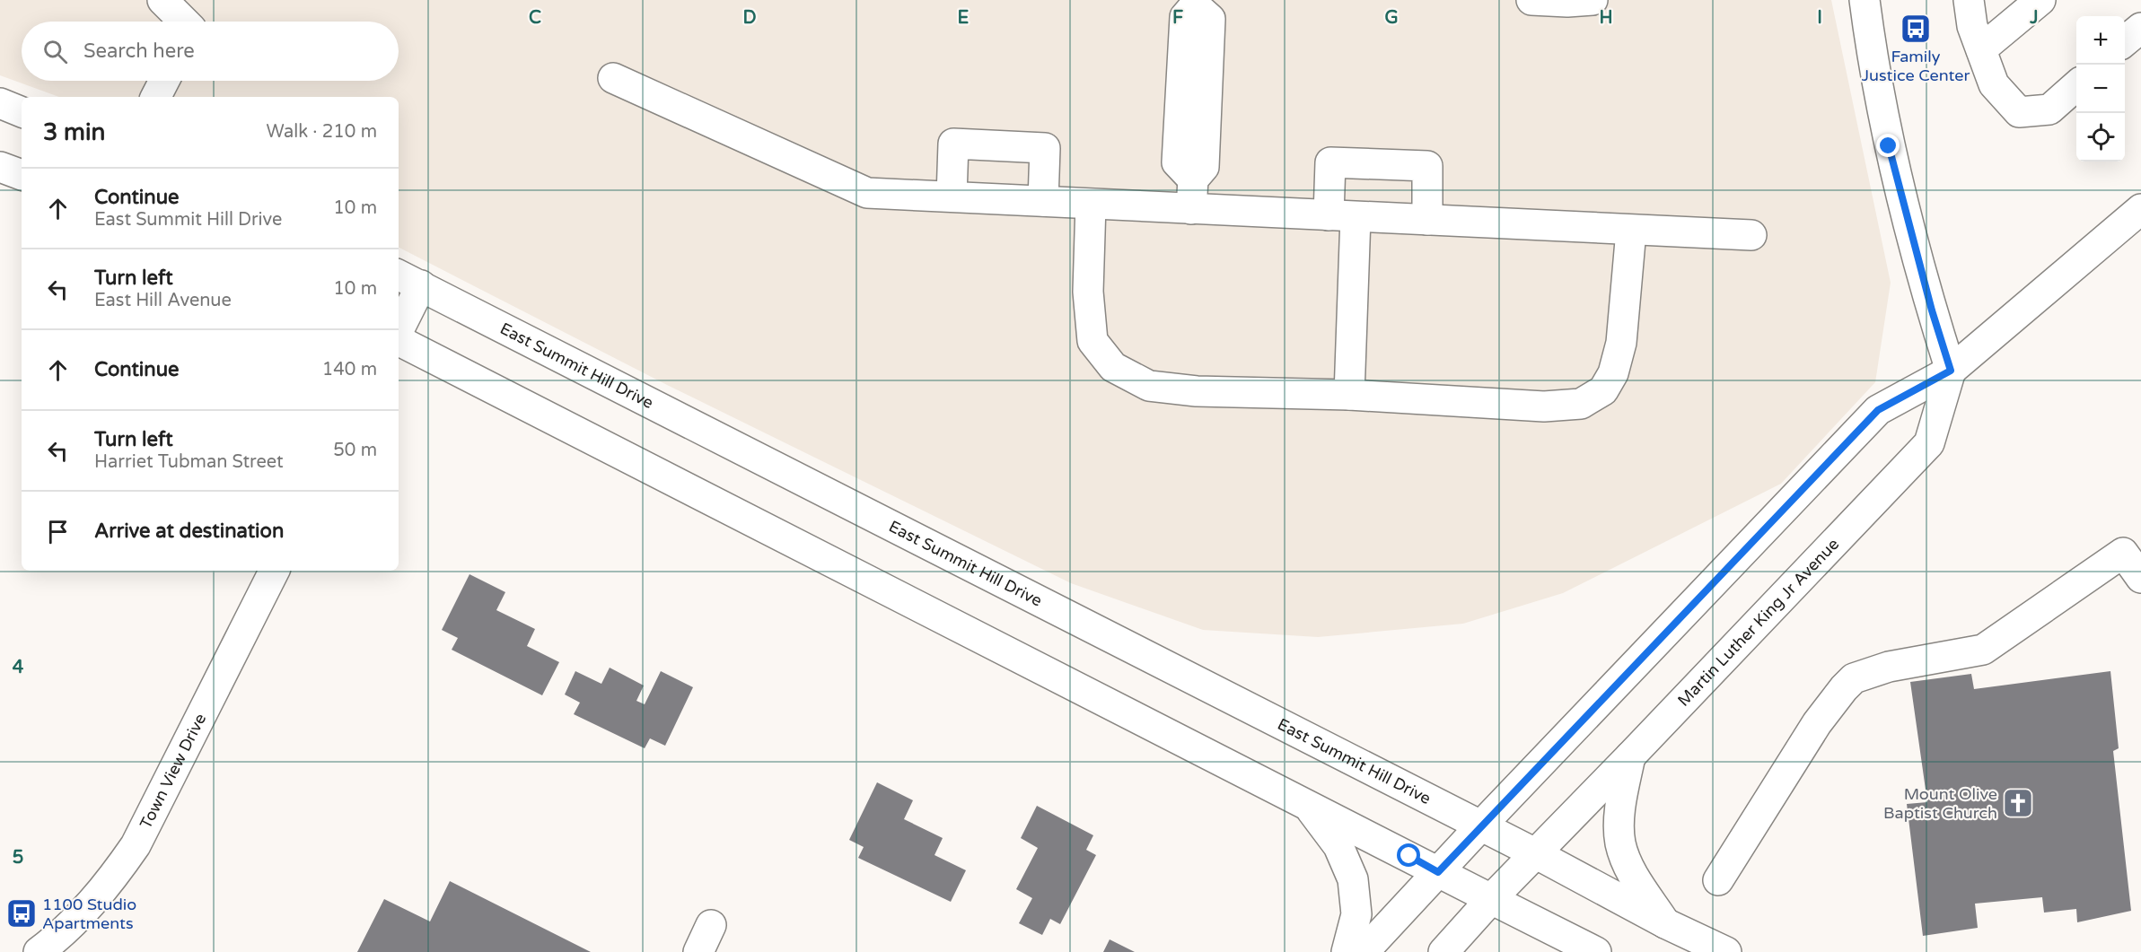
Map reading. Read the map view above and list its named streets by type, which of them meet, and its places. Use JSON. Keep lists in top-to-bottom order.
{
  "streets": {
    "main road": ["East Summit Hill Drive", "Martin Luther King Jr Avenue", "Town View Drive"]
  },
  "crossings": [
    ["East Summit Hill Drive", "Martin Luther King Jr Avenue"]
  ],
  "places": {
    "bus stop": ["Family Justice Center", "1100 Studio Apartments"],
    "church": ["Mount Olive Baptist Church"]
  },
  "page": {
    "map_buttons": ["+", "−"],
    "search": "Search here",
    "heading": ["3 min", "Walk · 210 m"],
    "list": [
      ["Continue", "East Summit Hill Drive", "10 m"],
      ["Turn left", "East Hill Avenue", "10 m"],
      ["Continue", "140 m"],
      ["Turn left", "Harriet Tubman Street", "50 m"],
      "Arrive at destination"
    ]
  },
  "grid": {
    "columns": [
      "C",
      "D",
      "E",
      "F",
      "G",
      "H",
      "I",
      "J"
    ],
    "rows": ["4", "5"]
  }
}
